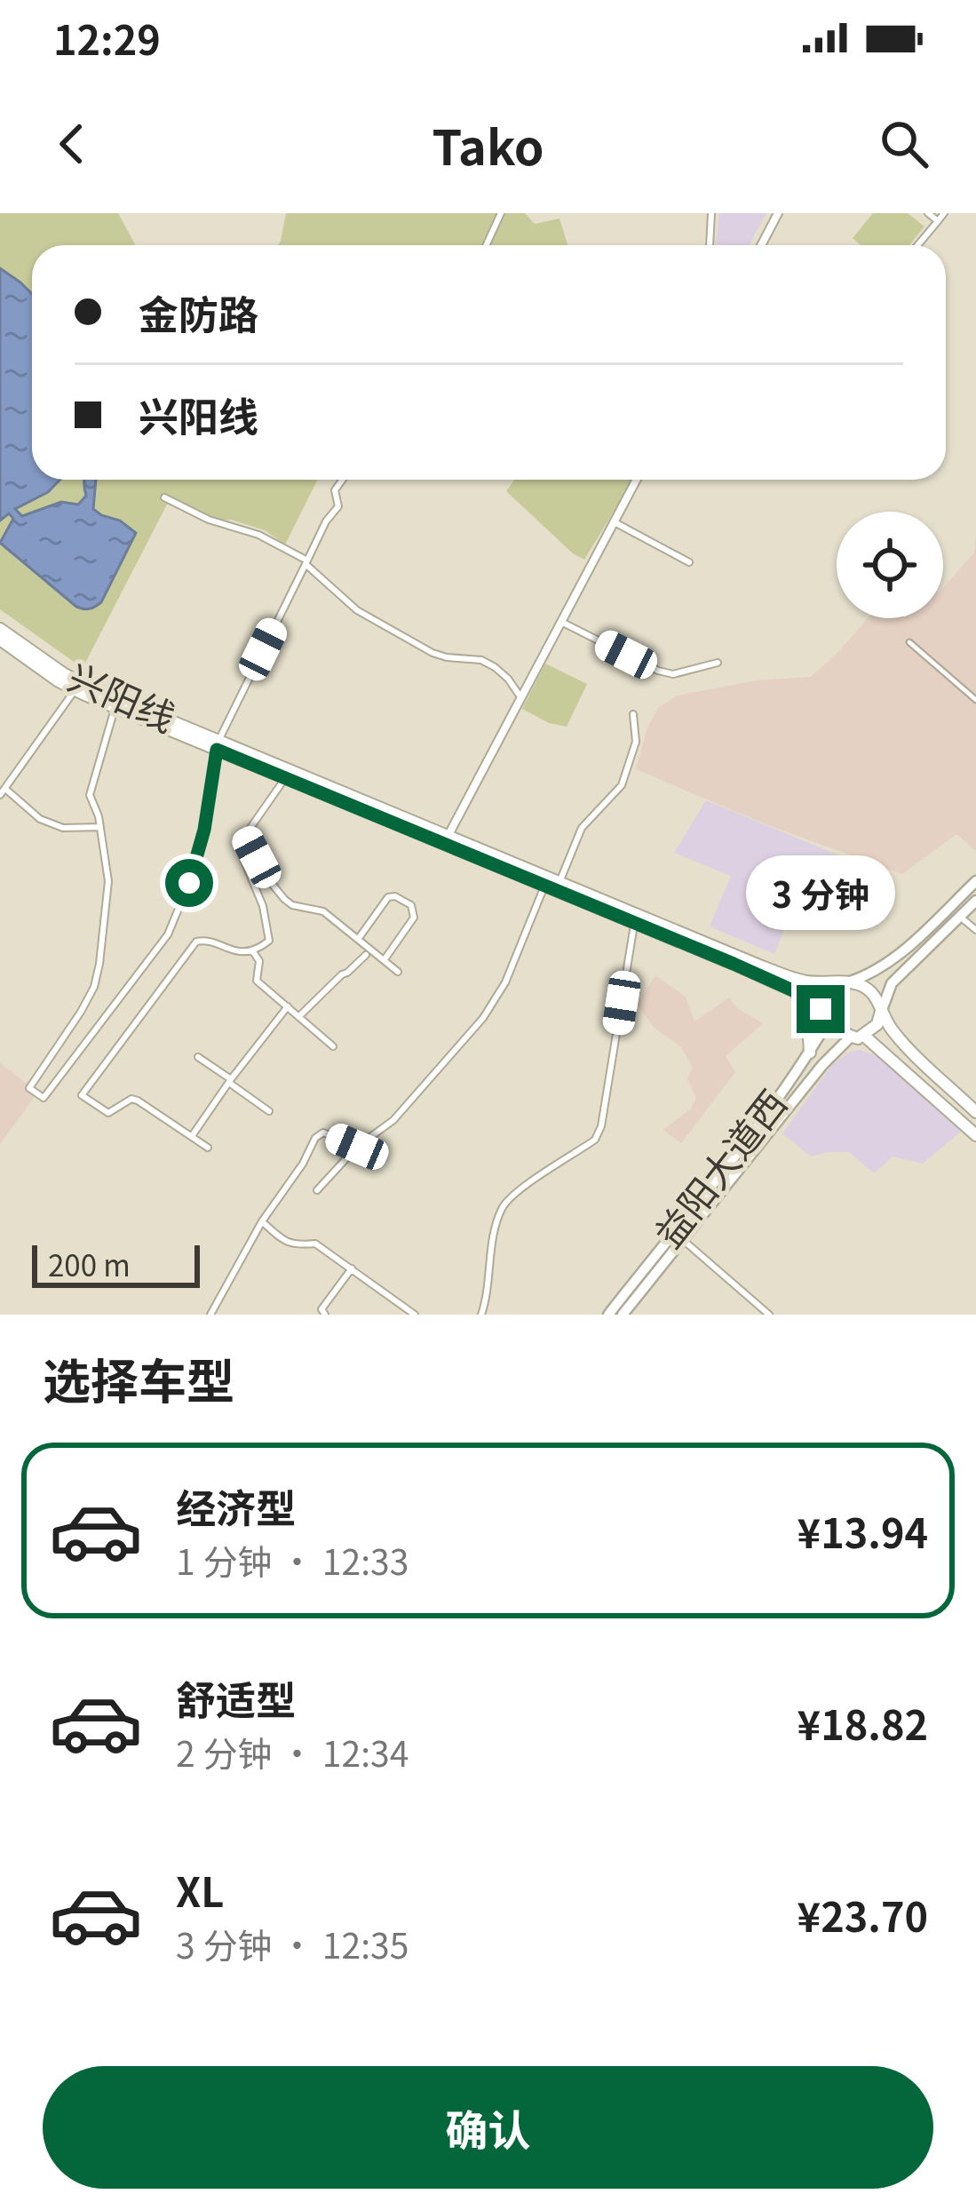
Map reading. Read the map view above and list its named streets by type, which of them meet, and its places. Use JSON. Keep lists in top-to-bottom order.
{
  "streets": {
    "highway": ["兴阳线"],
    "main road": ["益阳大道西"]
  },
  "crossings": [
    ["兴阳线", "益阳大道西"]
  ],
  "scale_bar": "200 m",
  "page": {
    "status": "12:29",
    "header": "Tako",
    "banner": ["金防路", "兴阳线"],
    "bubble": "3 分钟",
    "scale": "200 m",
    "heading": "选择车型",
    "list": [
      {
        "name": "经济型",
        "note": "1 分钟 · 12:33",
        "value": "¥13.94"
      },
      {
        "name": "舒适型",
        "note": "2 分钟 · 12:34",
        "value": "¥18.82"
      },
      {
        "name": "XL",
        "note": "3 分钟 · 12:35",
        "value": "¥23.70"
      }
    ],
    "buttons": "确认"
  }
}
